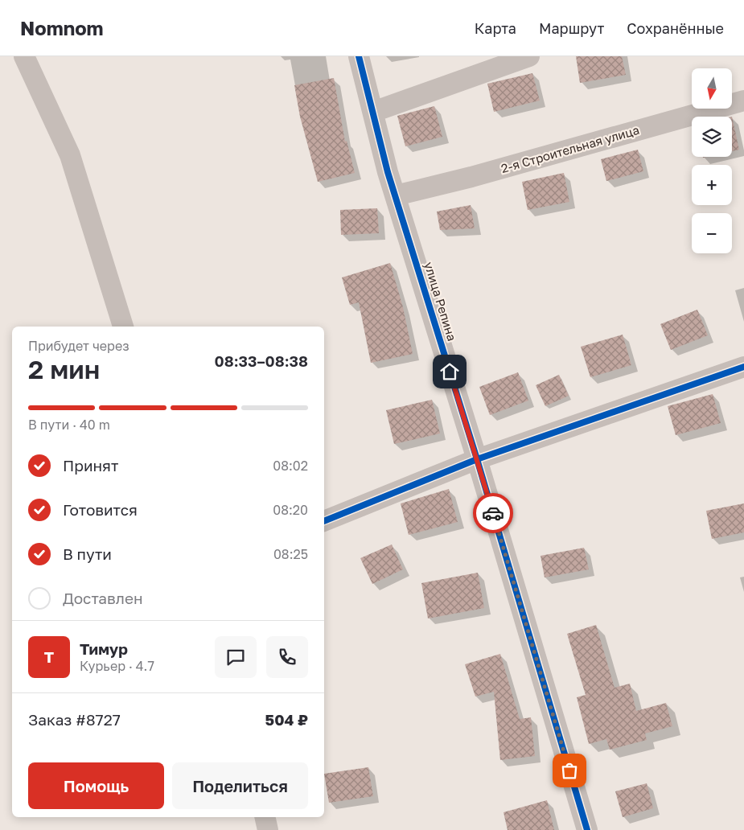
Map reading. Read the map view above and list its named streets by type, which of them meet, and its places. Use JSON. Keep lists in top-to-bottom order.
{
  "streets": {
    "street": ["2-я Строительная улица", "улица Репина"]
  },
  "crossings": [
    ["2-я Строительная улица", "улица Репина"]
  ],
  "north": "bottom",
  "page": {
    "header": "Nomnom",
    "nav": ["Карта", "Маршрут", "Сохранённые"],
    "map_buttons": ["+", "−"],
    "heading": ["2 мин", "Прибудет через", "08:33–08:38"],
    "panel": [
      "Тимур",
      "Курьер · 4.7",
      "Заказ #8727",
      "504 ₽"
    ],
    "bar": "В пути · 40 m",
    "list": [
      ["Принят", "08:02"],
      ["Готовится", "08:20"],
      ["В пути", "08:25"],
      "Доставлен"
    ],
    "round": "Т",
    "buttons": ["Помощь", "Поделиться"]
  }
}
